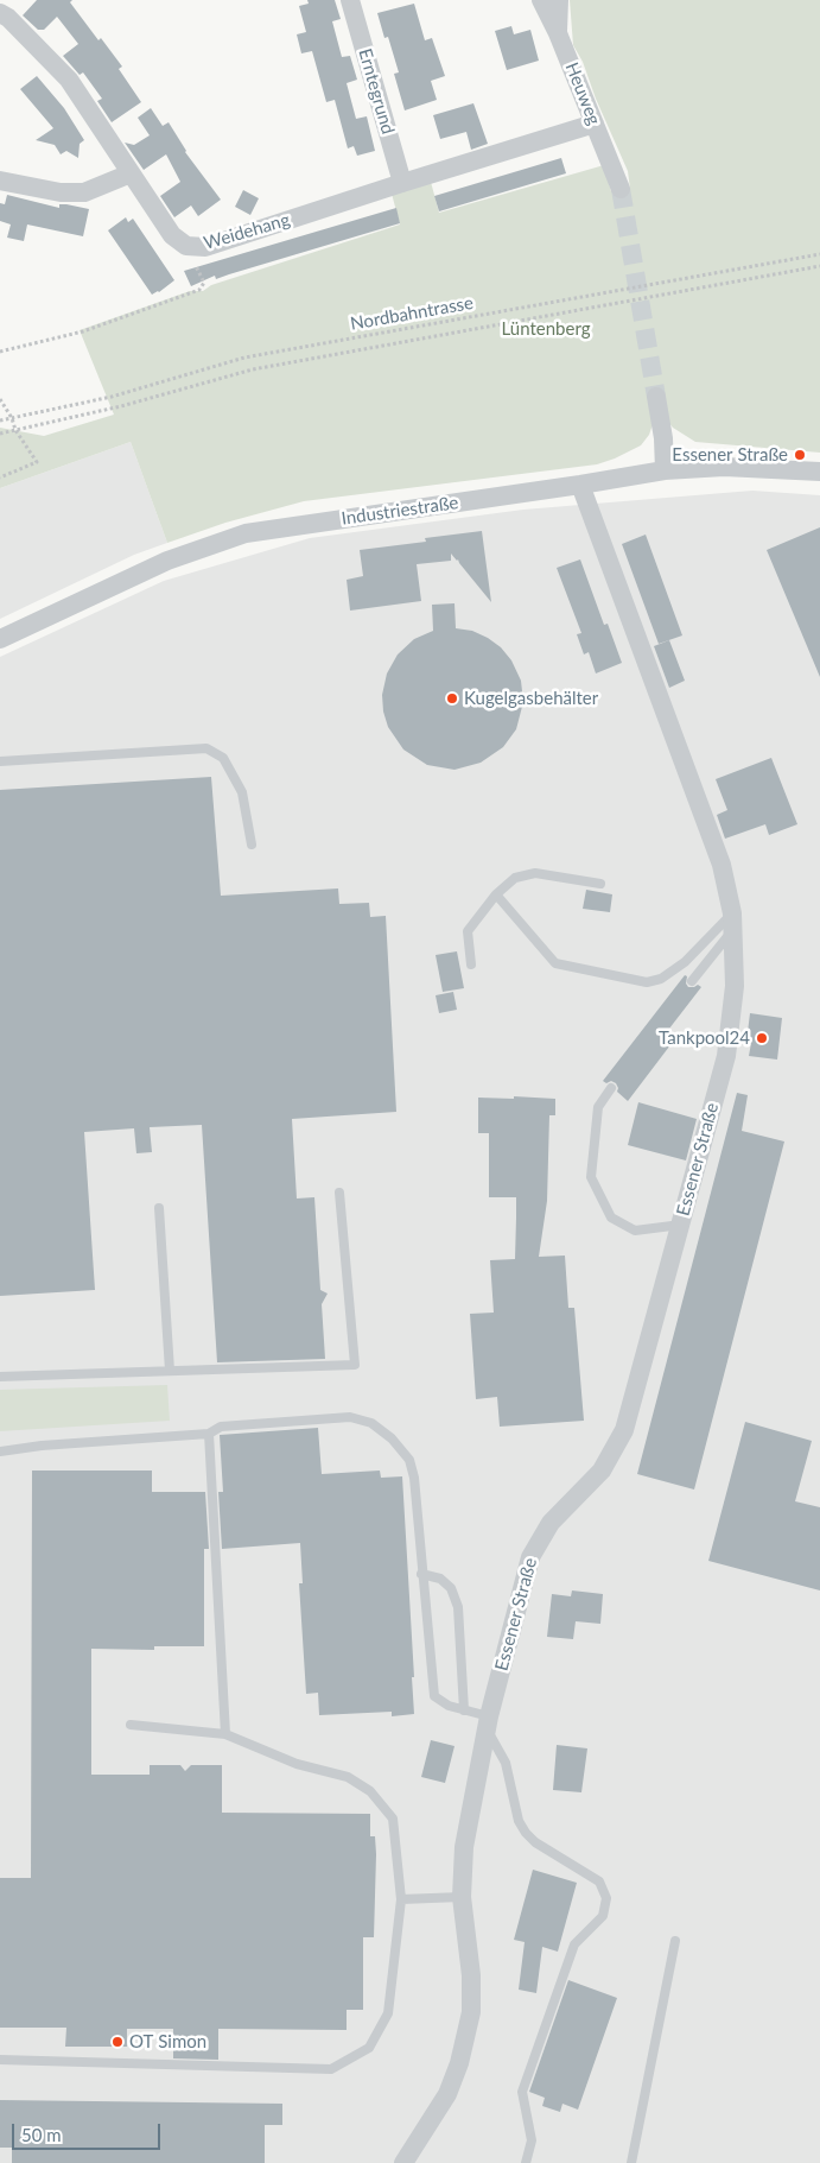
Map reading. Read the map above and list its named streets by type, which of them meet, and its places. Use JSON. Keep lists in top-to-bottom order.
{
  "streets": {
    "street": [
      "Erntegrund",
      "Heuweg",
      "Weidehang",
      "Industriestraße",
      "Essener Straße"
    ],
    "path": ["Nordbahntrasse"]
  },
  "crossings": [
    ["Erntegrund", "Weidehang"],
    ["Heuweg", "Weidehang"],
    ["Industriestraße", "Essener Straße"]
  ],
  "parks": ["Lüntenberg"],
  "places": [
    "Essener Straße",
    "Kugelgasbehälter",
    "Tankpool24",
    "OT Simon"
  ],
  "scale_bar": "50 m"
}
